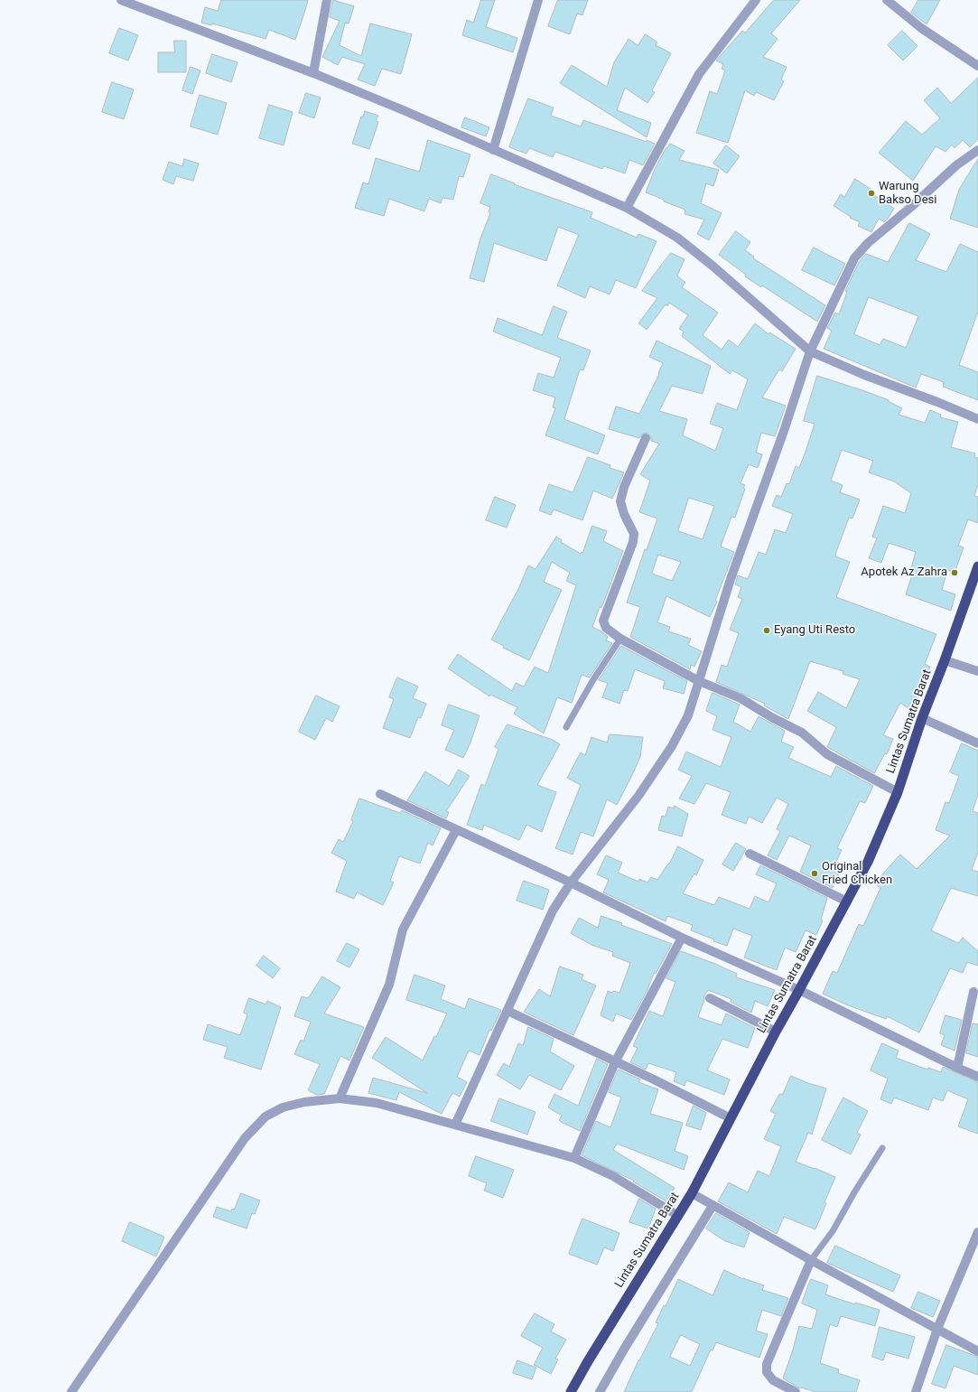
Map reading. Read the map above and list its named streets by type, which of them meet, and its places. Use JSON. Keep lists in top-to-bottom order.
{
  "streets": {
    "highway": ["Lintas Sumatra Barat"]
  },
  "places": [
    "Warung Bakso Desi",
    "Apotek Az Zahra",
    "Eyang Uti Resto",
    "Original Fried Chicken"
  ]
}
